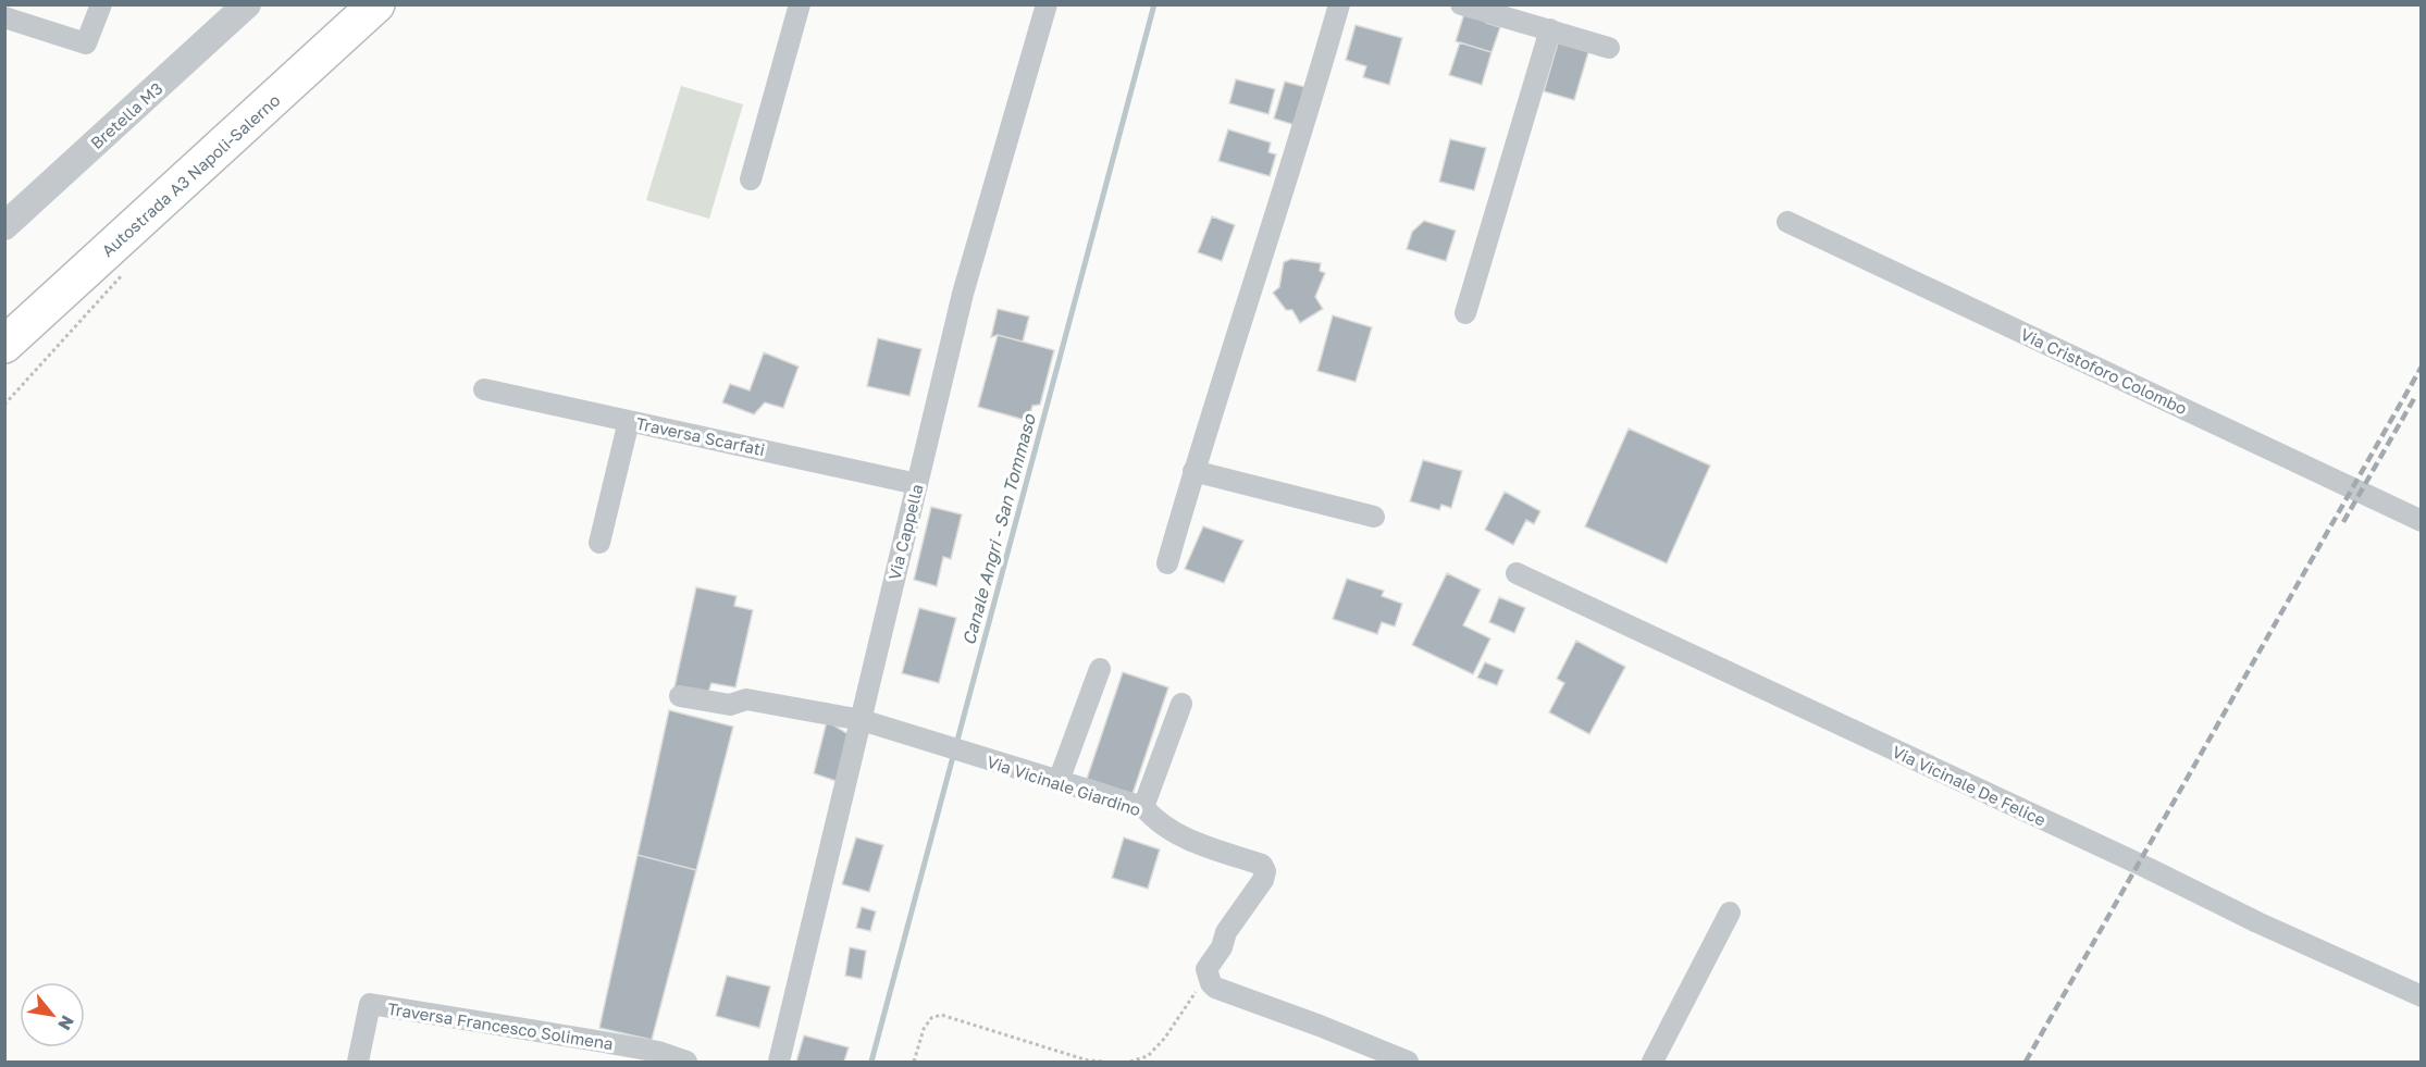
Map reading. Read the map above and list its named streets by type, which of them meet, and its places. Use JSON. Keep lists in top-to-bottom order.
{
  "streets": {
    "highway": ["Autostrada A3 Napoli-Salerno"],
    "street": [
      "Bretella M3",
      "Via Cristoforo Colombo",
      "Traversa Scarfati",
      "Via Cappella",
      "Via Vicinale Giardino",
      "Via Vicinale De Felice",
      "Traversa Francesco Solimena"
    ]
  },
  "crossings": [
    ["Traversa Scarfati", "Via Cappella"],
    ["Via Cappella", "Via Vicinale Giardino"]
  ],
  "water": ["Canale Angri - San Tommaso"],
  "north": "bottom right"
}
